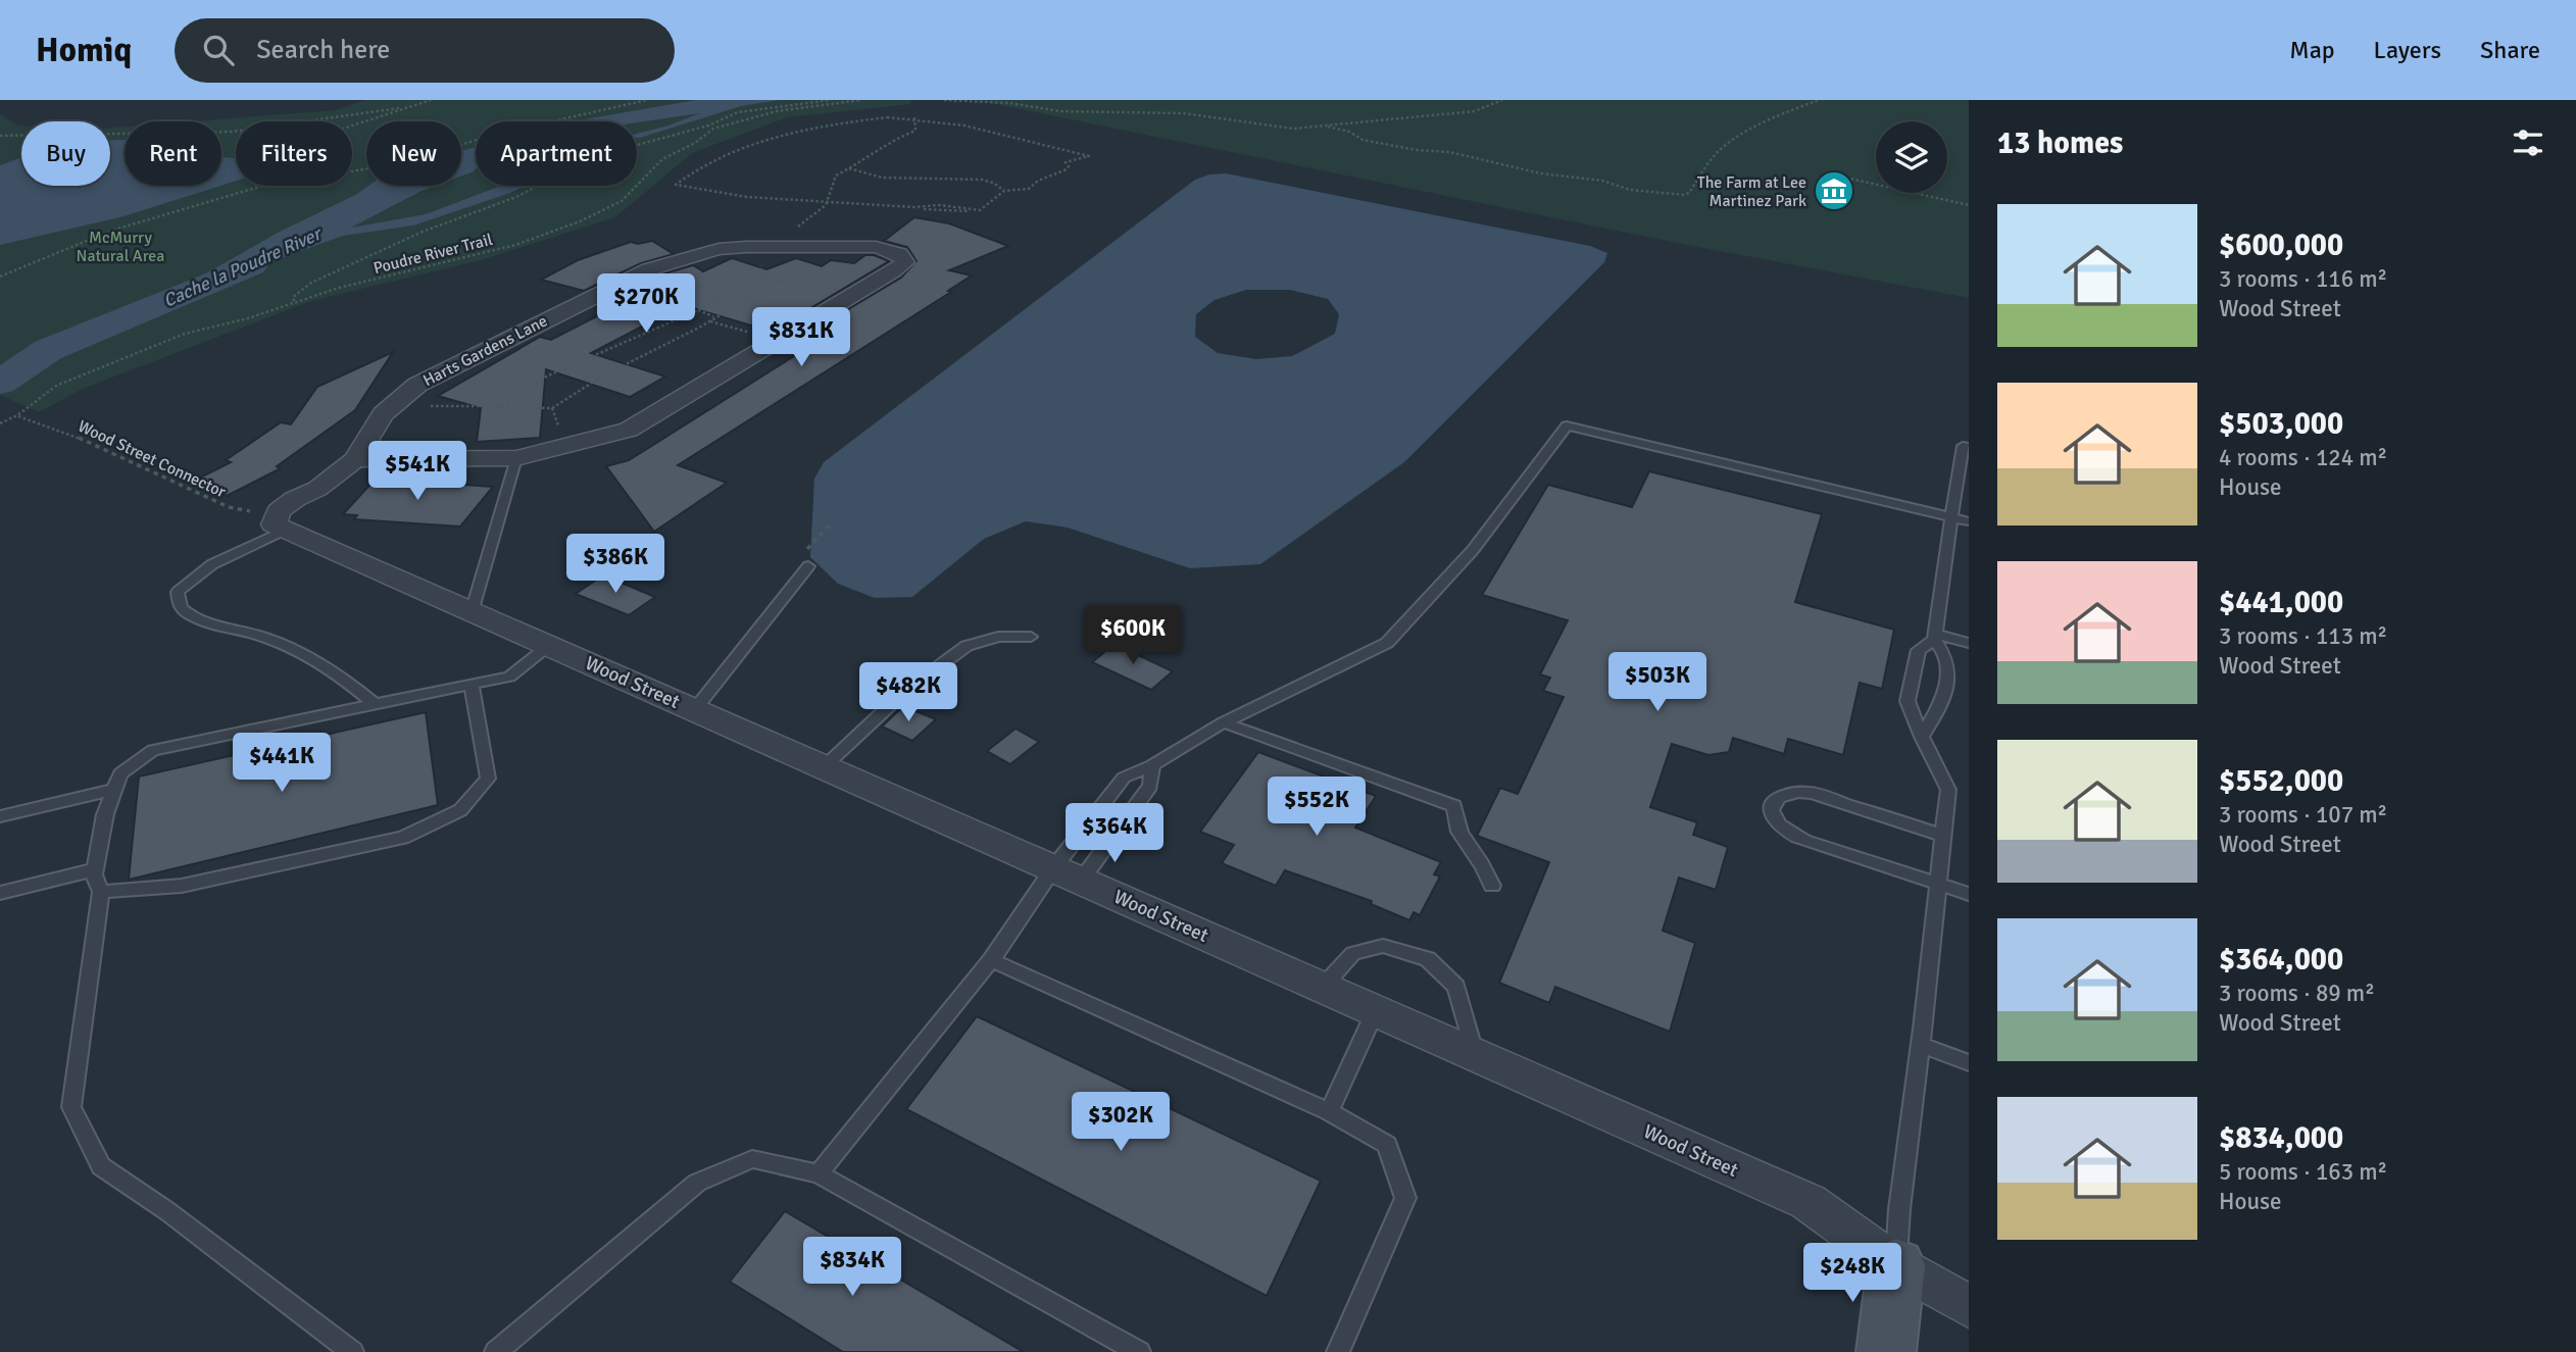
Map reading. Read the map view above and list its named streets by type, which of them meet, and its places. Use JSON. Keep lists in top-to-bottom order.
{
  "streets": {
    "street": ["Harts Gardens Lane", "Wood Street"],
    "path": ["Poudre River Trail", "Wood Street Connector"]
  },
  "crossings": [
    ["Poudre River Trail", "Wood Street Connector"],
    ["Harts Gardens Lane", "Wood Street Connector"],
    ["Harts Gardens Lane", "Wood Street"],
    ["Wood Street Connector", "Wood Street"]
  ],
  "water": ["Cache la Poudre River"],
  "parks": ["McMurry Natural Area"],
  "places": {
    "museum": ["The Farm at Lee Martinez Park"]
  },
  "page": {
    "header": "Homiq",
    "search": "Search here",
    "nav": ["Map", "Layers", "Share"],
    "heading": "13 homes",
    "chip": [
      "Buy",
      "Rent",
      "Filters",
      "New",
      "Apartment"
    ],
    "list": [
      {
        "name": "$600,000",
        "note": "3 rooms · 116 m² · Wood Street"
      },
      {
        "name": "$503,000",
        "note": "4 rooms · 124 m² · House"
      },
      {
        "name": "$441,000",
        "note": "3 rooms · 113 m² · Wood Street"
      },
      {
        "name": "$552,000",
        "note": "3 rooms · 107 m² · Wood Street"
      },
      {
        "name": "$364,000",
        "note": "3 rooms · 89 m² · Wood Street"
      },
      {
        "name": "$834,000",
        "note": "5 rooms · 163 m² · House"
      }
    ],
    "price": [
      "$270K",
      "$831K",
      "$541K",
      "$386K",
      "$600K",
      "$503K",
      "$482K",
      "$441K",
      "$552K",
      "$364K",
      "$302K",
      "$834K",
      "$248K"
    ]
  }
}
